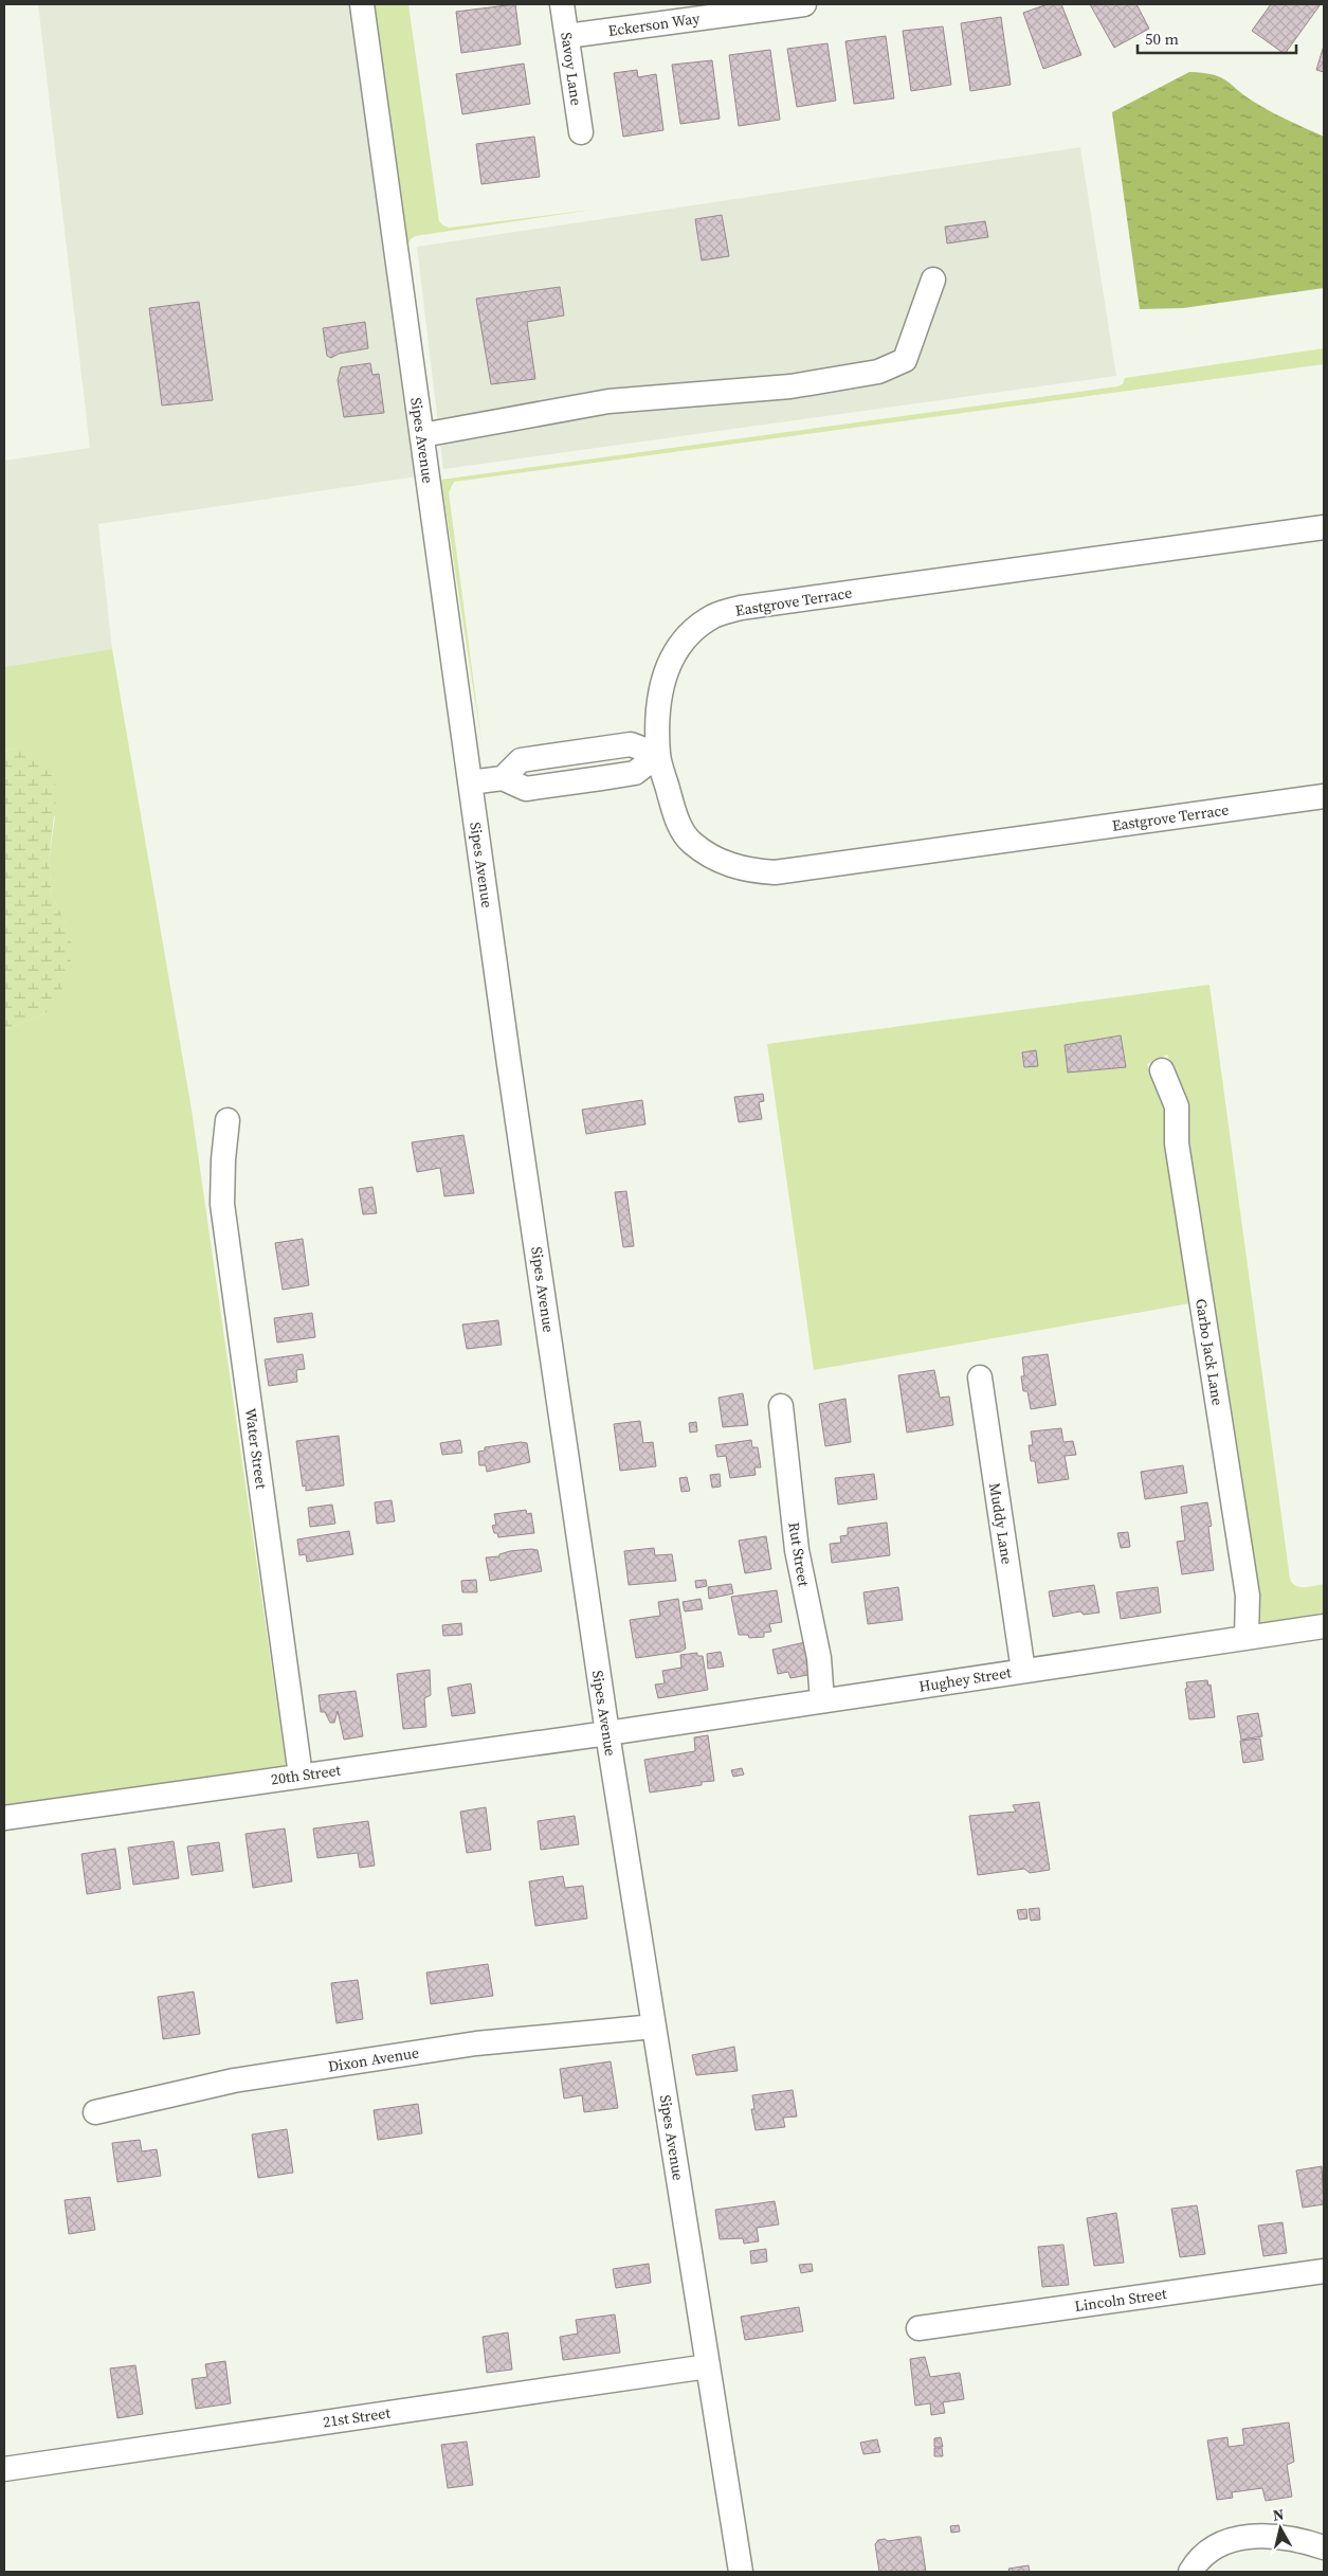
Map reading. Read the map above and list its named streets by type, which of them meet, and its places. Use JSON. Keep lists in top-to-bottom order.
{
  "streets": {
    "street": [
      "Eckerson Way",
      "Savoy Lane",
      "Sipes Avenue",
      "Eastgrove Terrace",
      "Garbo Jack Lane",
      "Water Street",
      "Muddy Lane",
      "Rut Street",
      "Hughey Street",
      "20th Street",
      "Dixon Avenue",
      "Lincoln Street",
      "21st Street"
    ]
  },
  "crossings": [
    ["Eckerson Way", "Savoy Lane"],
    ["Sipes Avenue", "Hughey Street"],
    ["Sipes Avenue", "20th Street"],
    ["Sipes Avenue", "Dixon Avenue"],
    ["Sipes Avenue", "21st Street"],
    ["Garbo Jack Lane", "Hughey Street"],
    ["Water Street", "20th Street"],
    ["Muddy Lane", "Hughey Street"],
    ["Rut Street", "Hughey Street"],
    ["Hughey Street", "20th Street"]
  ],
  "scale_bar": "50 m",
  "north": "top"
}
